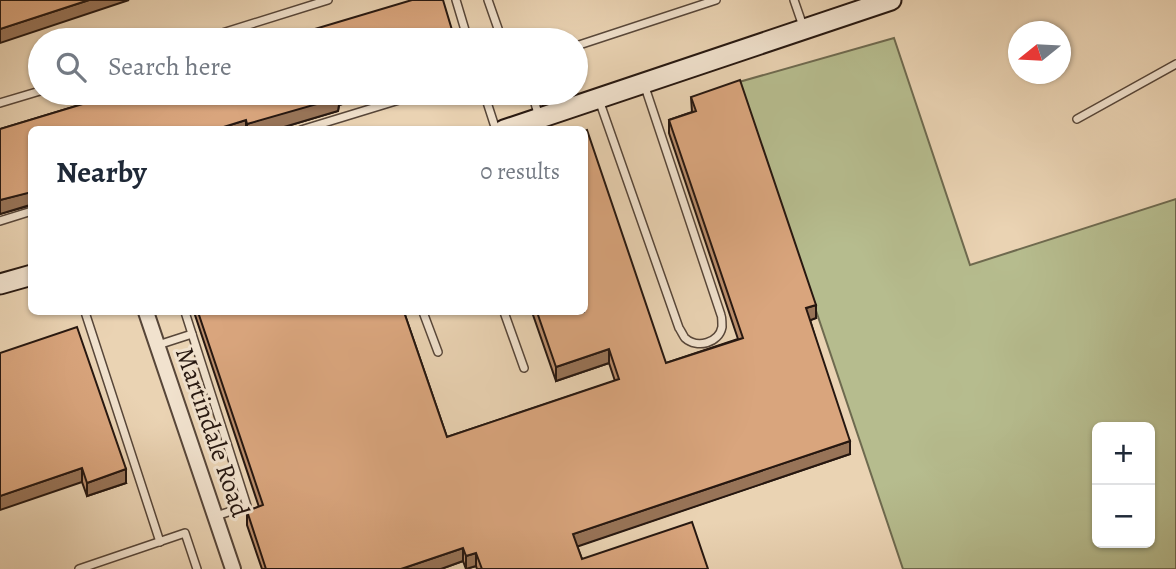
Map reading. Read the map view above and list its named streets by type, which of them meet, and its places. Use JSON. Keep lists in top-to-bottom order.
{
  "streets": {
    "street": ["Martindale Road"]
  },
  "north": "left",
  "page": {
    "search": "Search here",
    "heading": ["Nearby", "0 results"],
    "map_buttons": ["+", "−"]
  }
}
